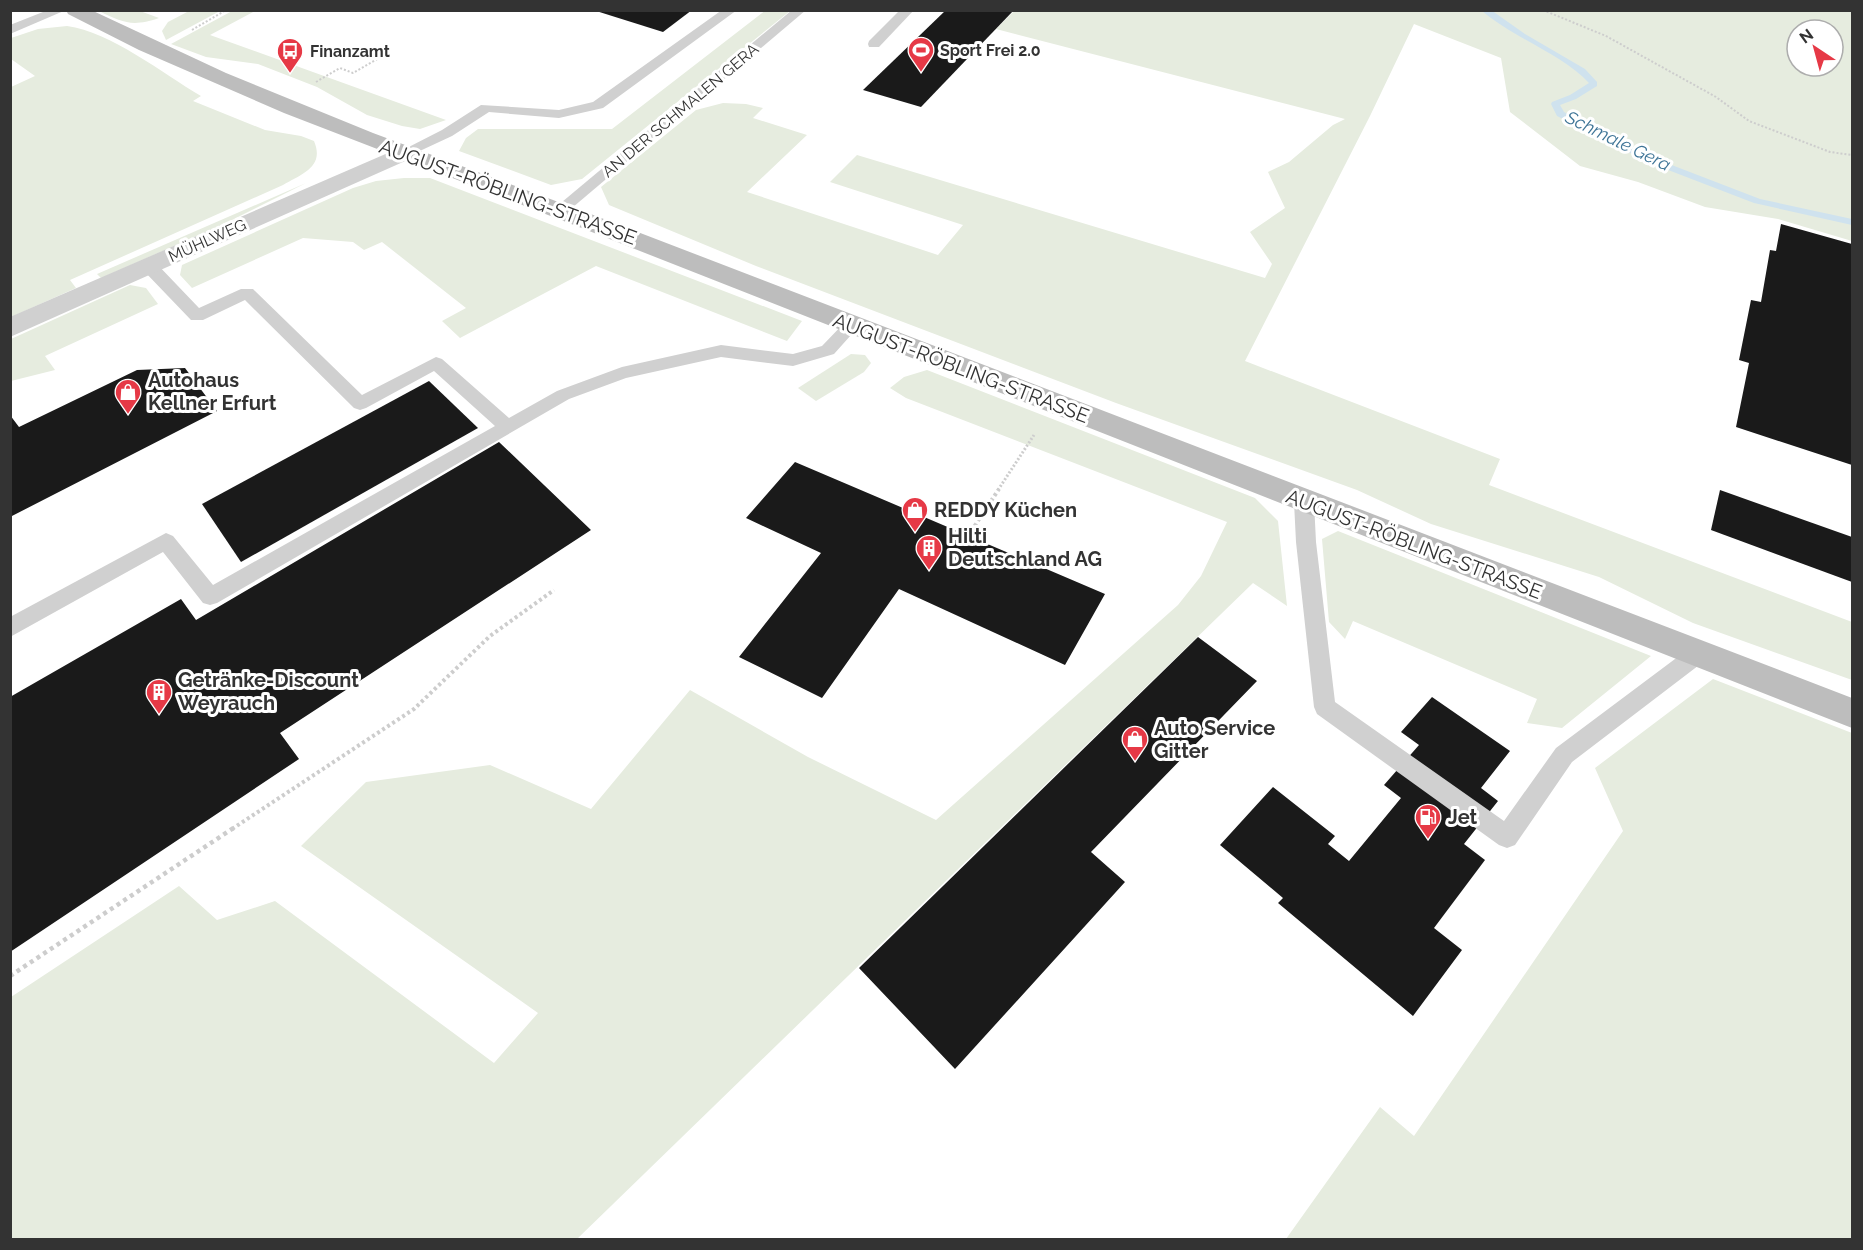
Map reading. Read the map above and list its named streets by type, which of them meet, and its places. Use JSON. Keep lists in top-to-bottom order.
{
  "streets": {
    "street": ["AUGUST-RÖBLING-STRASSE", "MÜHLWEG"],
    "lane": ["AN DER SCHMALEN GERA"]
  },
  "crossings": [
    ["AN DER SCHMALEN GERA", "AUGUST-RÖBLING-STRASSE"],
    ["AUGUST-RÖBLING-STRASSE", "MÜHLWEG"]
  ],
  "water": ["Schmale Gera"],
  "places": {
    "sports": ["Sport Frei 2.0"],
    "bus stop": ["Finanzamt"],
    "shop": ["Autohaus Kellner Erfurt", "REDDY Küchen", "Auto Service Gitter"],
    "building": ["Hilti Deutschland AG", "Getränke-Discount Weyrauch"],
    "fuel station": ["Jet"]
  },
  "north": "top left"
}
